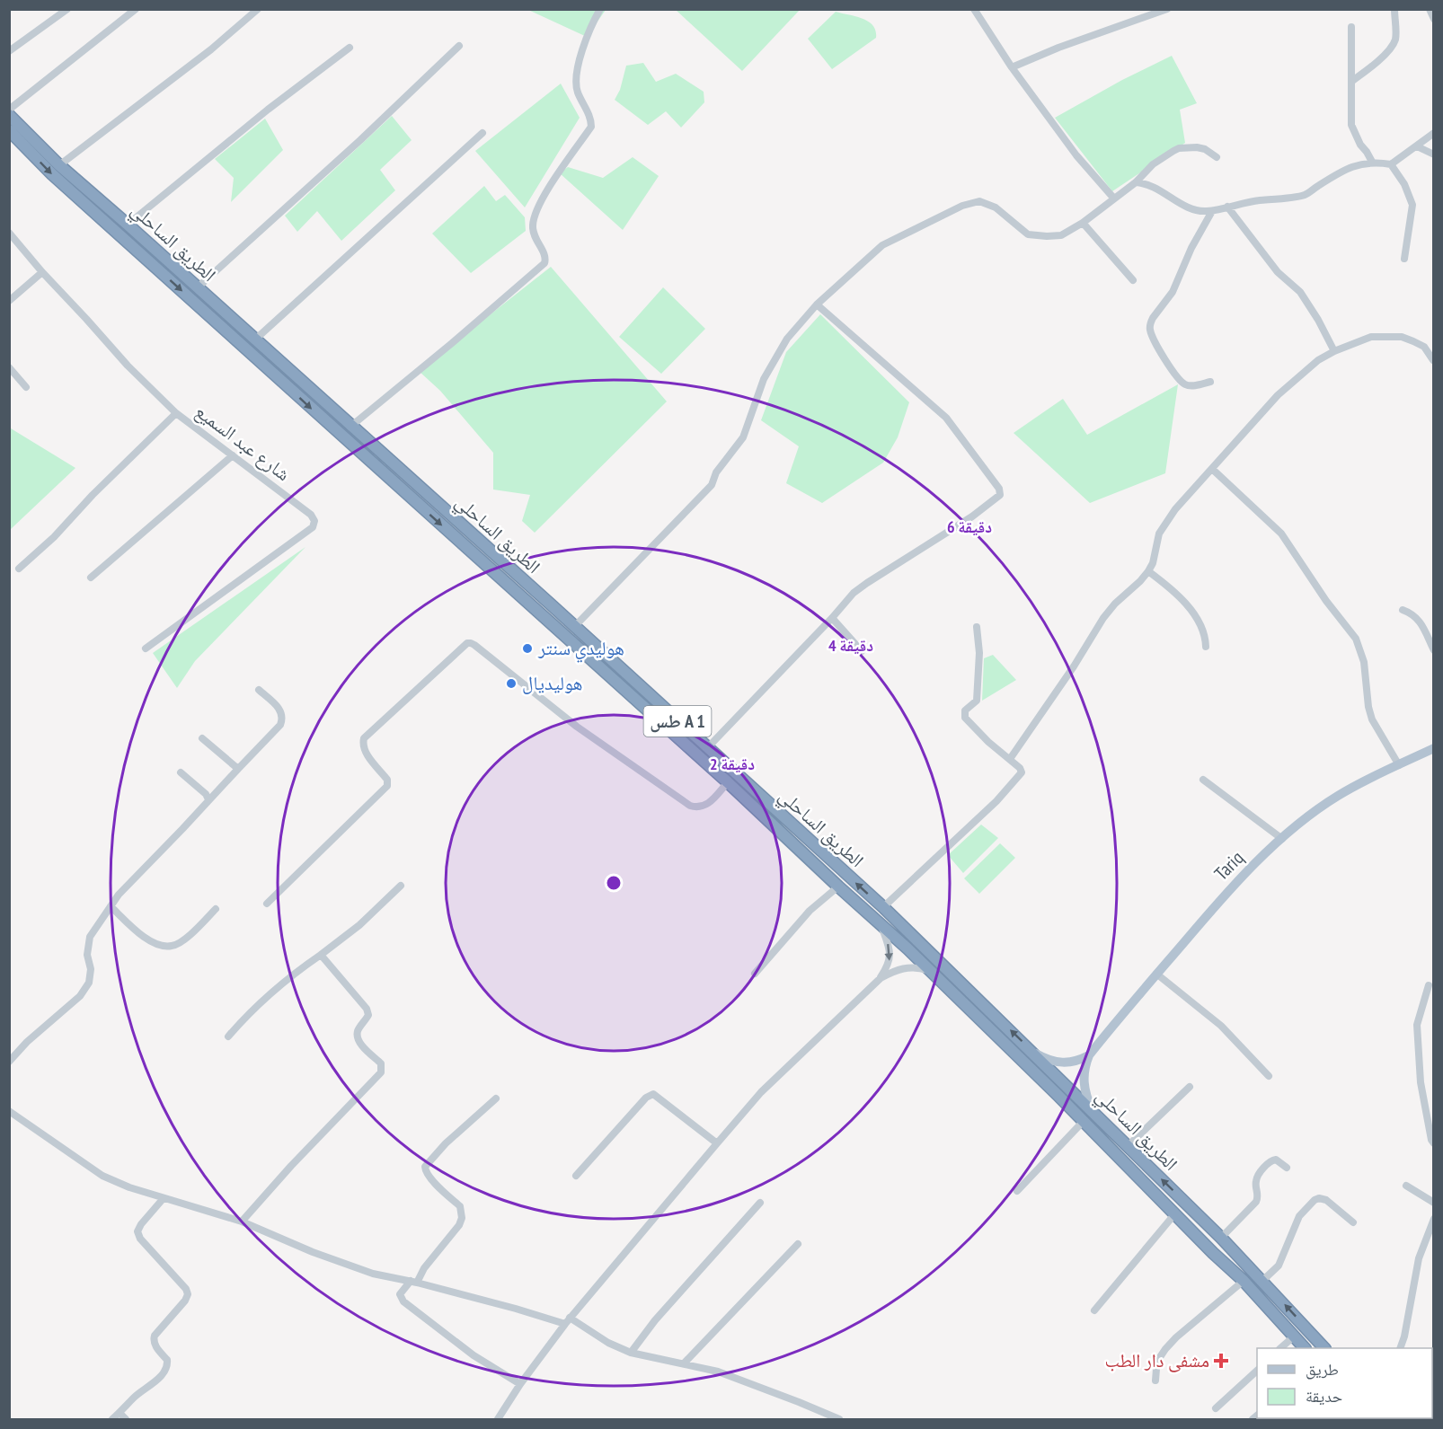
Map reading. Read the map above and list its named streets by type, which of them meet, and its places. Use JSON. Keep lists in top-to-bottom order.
{
  "streets": {
    "highway": ["الطريق الساحلي", "طس A 1"],
    "main road": ["Tariq"],
    "street": ["شارع عبد السميع"]
  },
  "places": {
    "other": ["هوليدي سنتر", "هوليديال"],
    "health": ["مشفى دار الطب"]
  },
  "legend": ["طريق", "حديقة"],
  "rings": ["6 دقيقة", "4 دقيقة", "2 دقيقة"]
}
